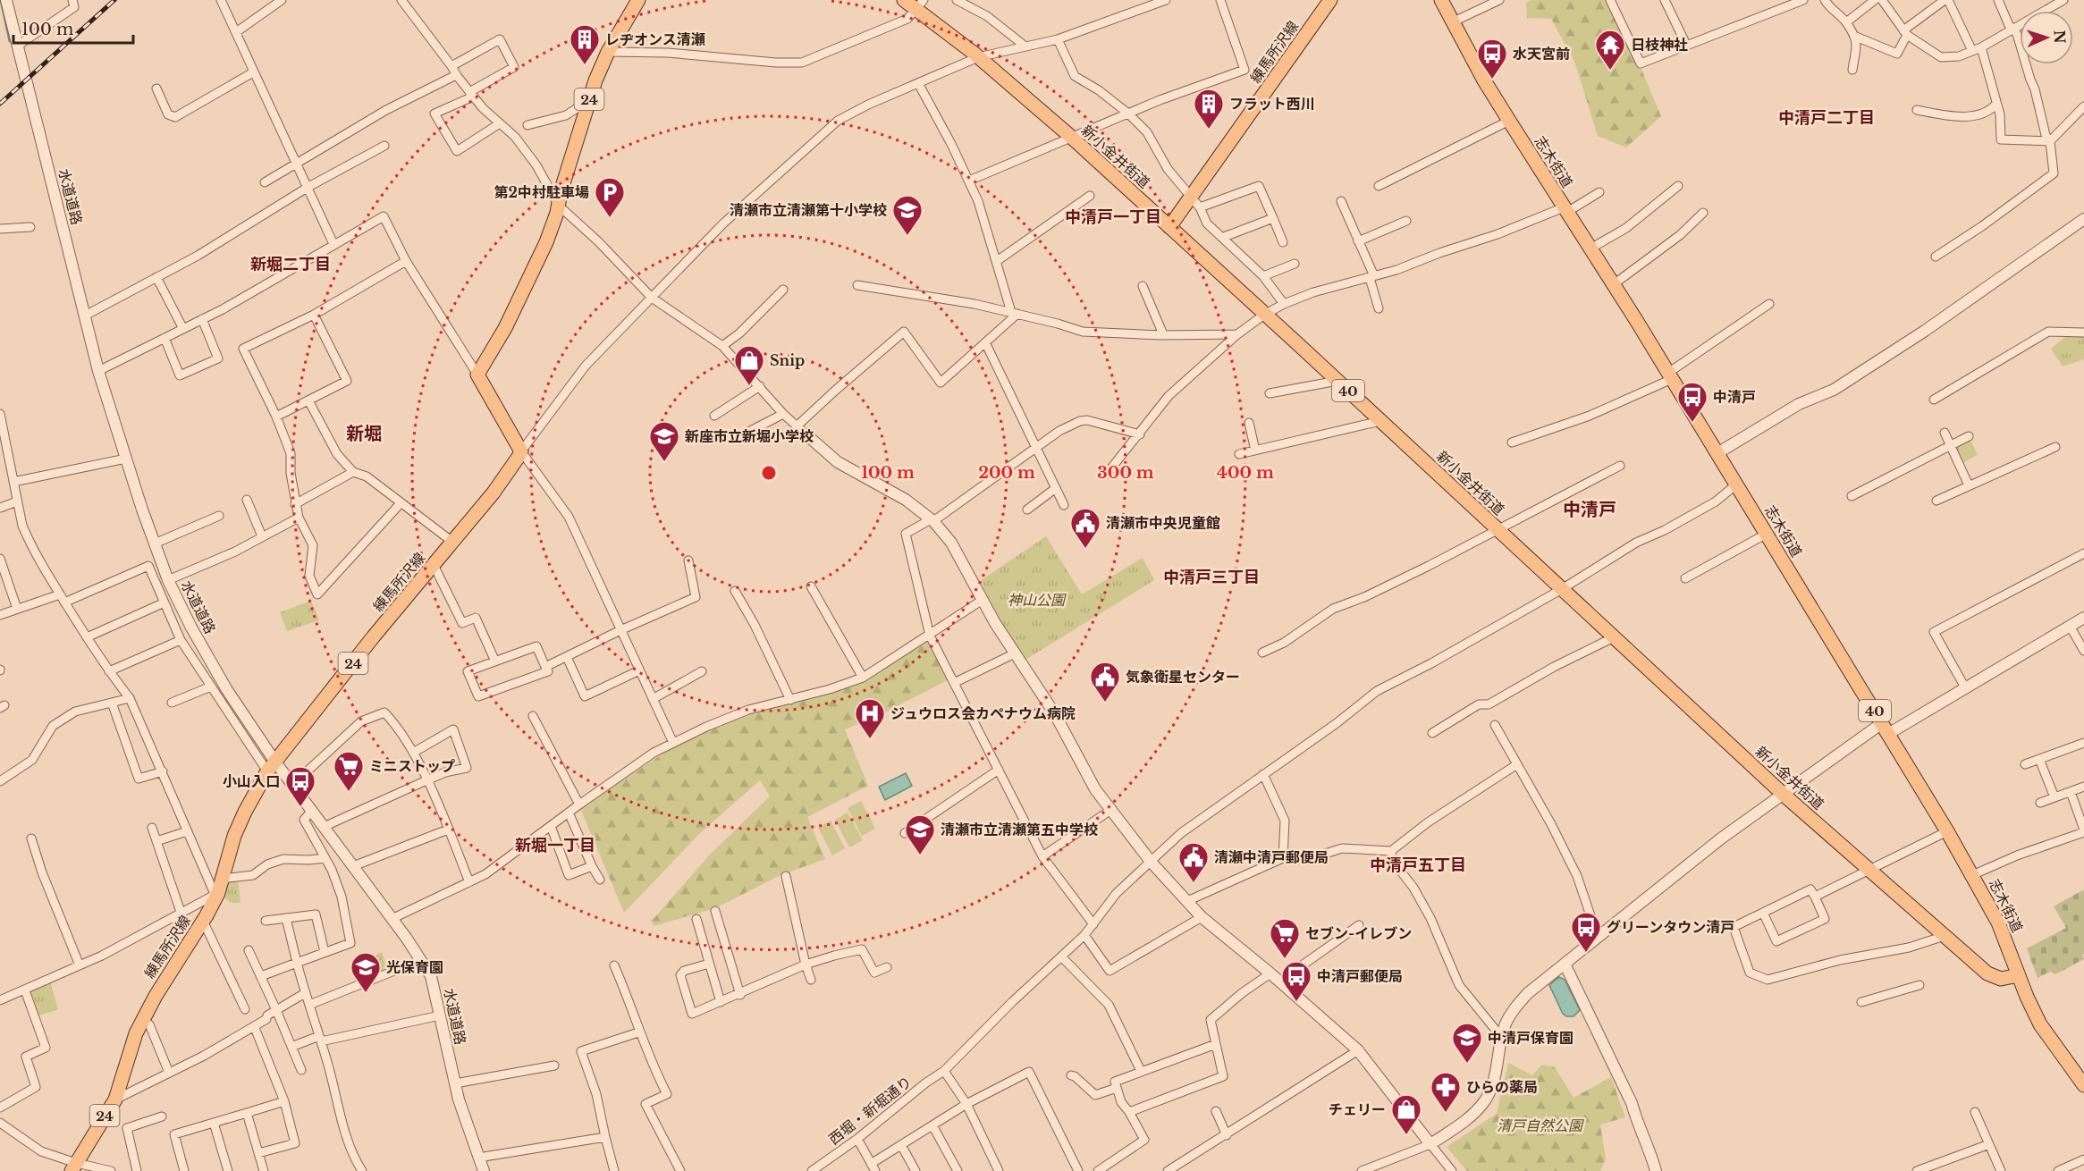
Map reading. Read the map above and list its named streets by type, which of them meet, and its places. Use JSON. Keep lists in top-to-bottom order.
{
  "streets": {
    "main road": [
      "練馬所沢線",
      "24",
      "新小金井街道",
      "志木街道",
      "40"
    ],
    "street": ["水道道路", "西堀・新堀通り"]
  },
  "crossings": [
    ["練馬所沢線", "新小金井街道"],
    ["練馬所沢線", "水道道路"],
    ["新小金井街道", "志木街道"],
    ["新小金井街道", "西堀・新堀通り"],
    ["志木街道", "西堀・新堀通り"]
  ],
  "districts": [
    "中清戸二丁目",
    "中清戸一丁目",
    "新堀二丁目",
    "新堀",
    "中清戸",
    "中清戸三丁目",
    "新堀一丁目",
    "中清戸五丁目"
  ],
  "parks": ["神山公園", "清戸自然公園"],
  "places": {
    "building": ["レヂオンス清瀬", "フラット西川"],
    "temple": ["日枝神社"],
    "bus stop": [
      "水天宮前",
      "中清戸",
      "小山入口",
      "グリーンタウン清戸",
      "中清戸郵便局"
    ],
    "parking": ["第2中村駐車場"],
    "school or university": [
      "清瀬市立清瀬第十小学校",
      "新座市立新堀小学校",
      "清瀬市立清瀬第五中学校",
      "光保育園",
      "中清戸保育園"
    ],
    "shop": ["Snip", "チェリー"],
    "public building": ["清瀬市中央児童館", "気象衛星センター", "清瀬中清戸郵便局"],
    "hospital": ["ジュウロス会カペナウム病院"],
    "supermarket": ["ミニストップ", "セブン-イレブン"],
    "pharmacy": ["ひらの薬局"]
  },
  "scale_bar": "100 m",
  "north": "right",
  "rings": [
    "100 m",
    "200 m",
    "300 m",
    "400 m"
  ]
}
